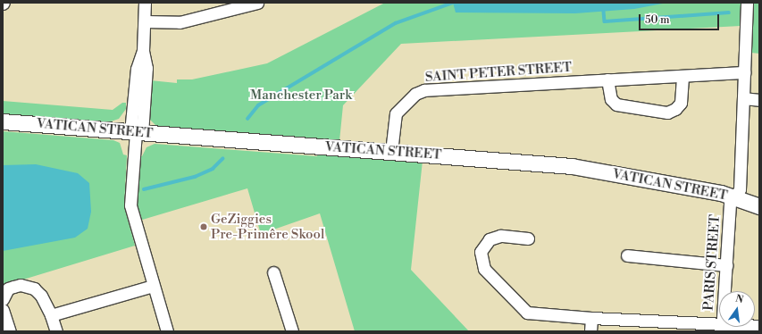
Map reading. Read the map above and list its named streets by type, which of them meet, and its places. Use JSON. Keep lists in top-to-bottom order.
{
  "streets": {
    "street": ["SAINT PETER STREET", "VATICAN STREET", "PARIS STREET"]
  },
  "crossings": [
    ["SAINT PETER STREET", "VATICAN STREET"],
    ["SAINT PETER STREET", "PARIS STREET"],
    ["VATICAN STREET", "PARIS STREET"]
  ],
  "parks": ["Manchester Park"],
  "places": ["GeZiggies Pre-Primêre Skool"],
  "scale_bar": "50 m",
  "north": "top"
}
